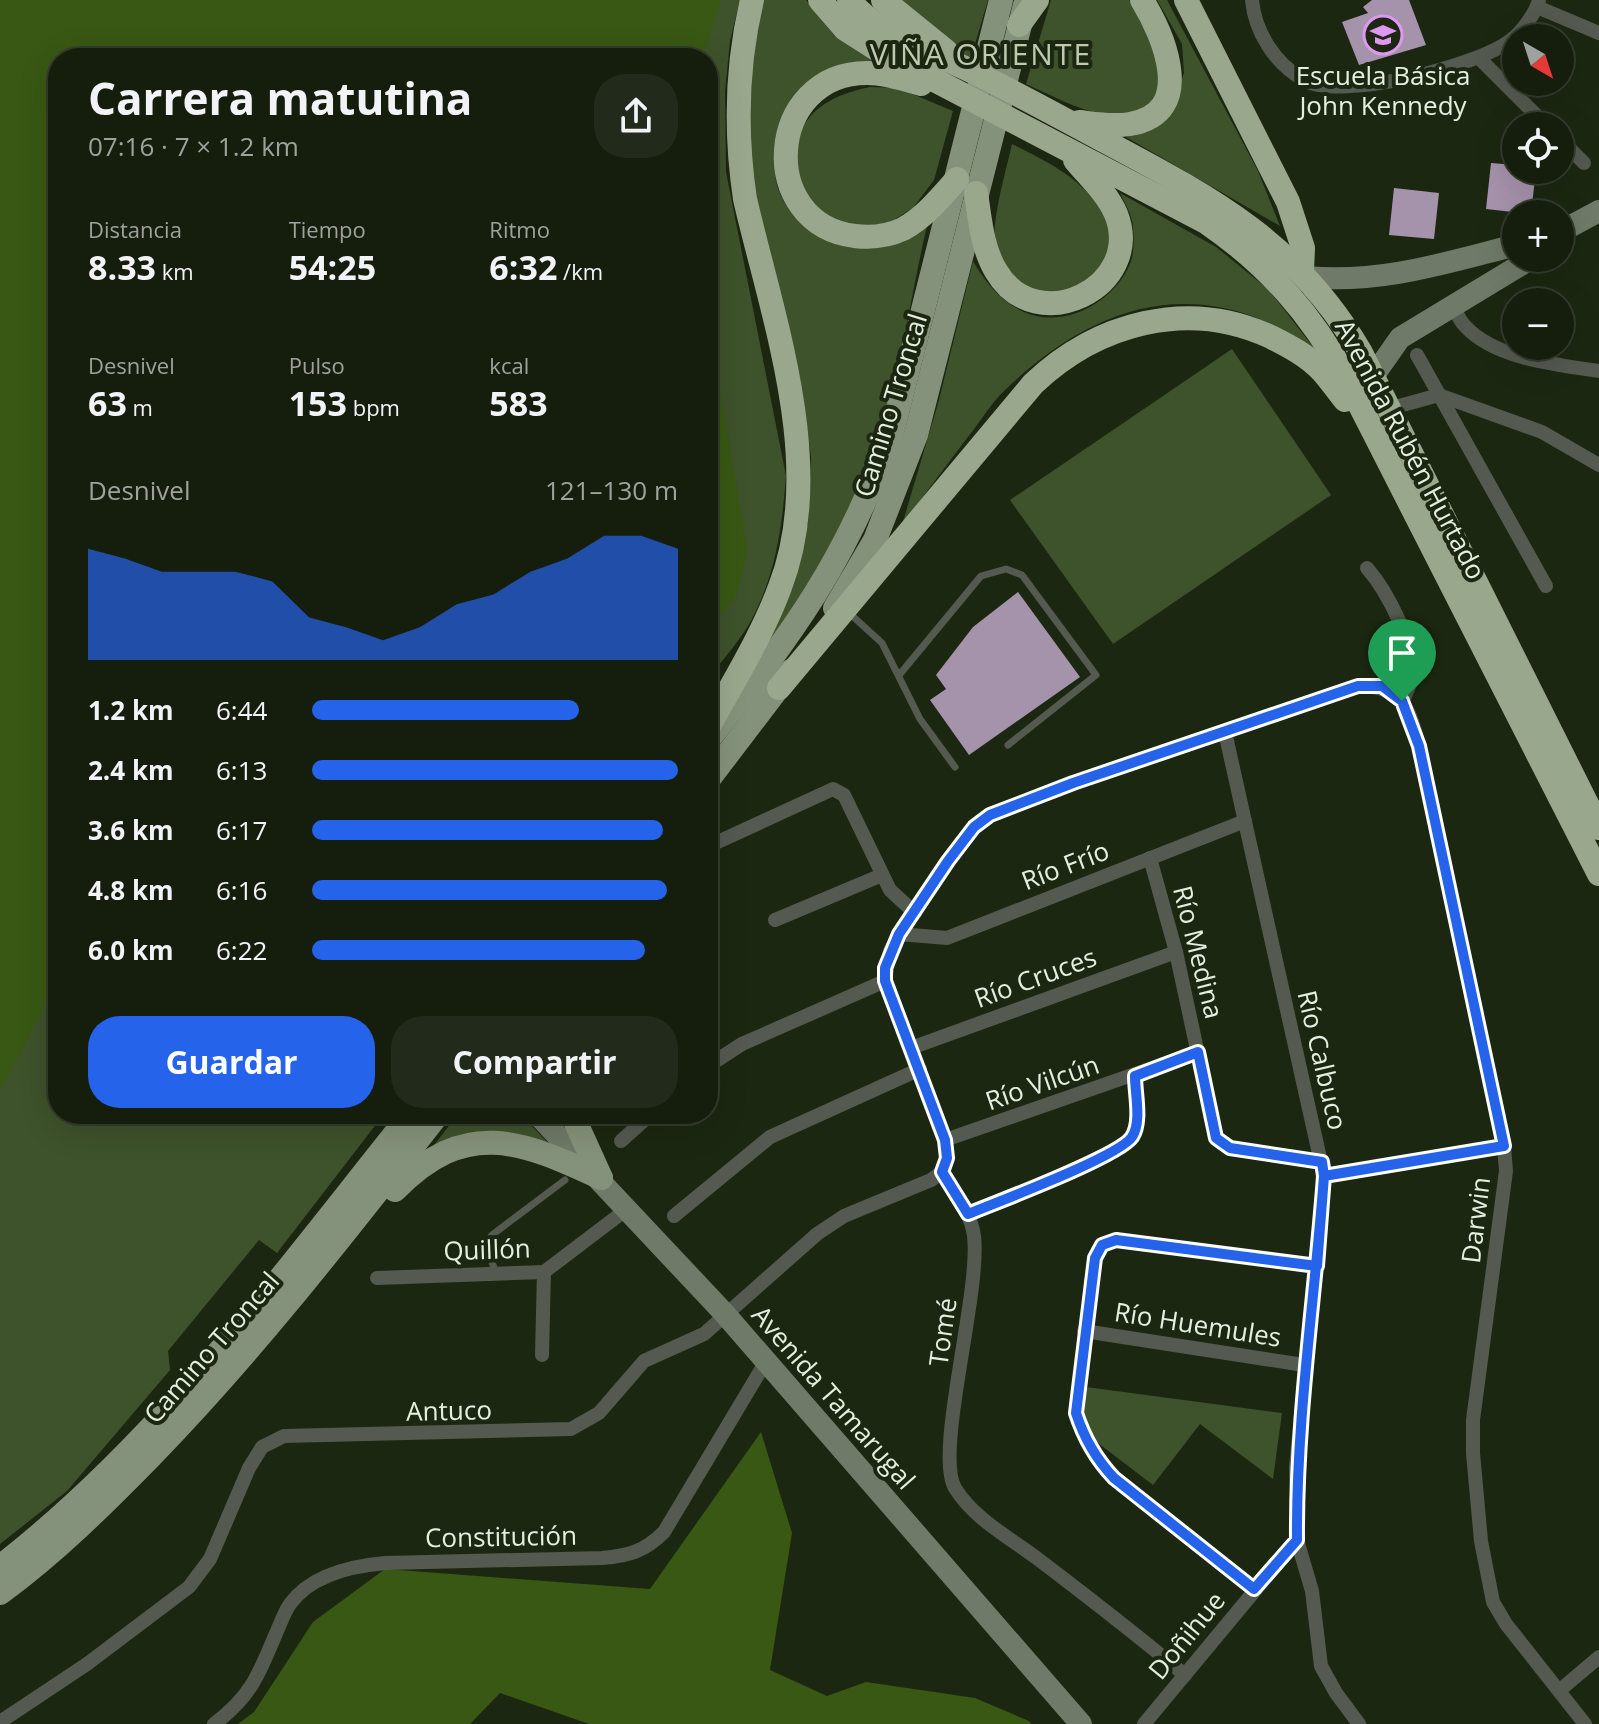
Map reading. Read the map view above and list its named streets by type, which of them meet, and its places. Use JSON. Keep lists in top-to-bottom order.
{
  "streets": {
    "highway": ["Avenida Rubén Hurtado"],
    "main road": ["Camino Troncal"],
    "street": [
      "Río Frío",
      "Río Medina",
      "Río Cruces",
      "Río Calbuco",
      "Río Vilcún",
      "Darwin",
      "Quillón",
      "Río Huemules",
      "Tomé",
      "Avenida Tamarugal",
      "Antuco",
      "Constitución",
      "Doñihue"
    ]
  },
  "crossings": [
    ["Camino Troncal", "Avenida Rubén Hurtado"],
    ["Río Frío", "Río Medina"],
    ["Río Frío", "Río Calbuco"],
    ["Río Medina", "Río Cruces"],
    ["Río Medina", "Río Calbuco"],
    ["Río Medina", "Río Vilcún"],
    ["Río Medina", "Darwin"],
    ["Río Calbuco", "Río Huemules"],
    ["Río Calbuco", "Doñihue"],
    ["Quillón", "Avenida Tamarugal"],
    ["Tomé", "Antuco"],
    ["Tomé", "Doñihue"],
    ["Avenida Tamarugal", "Antuco"],
    ["Avenida Tamarugal", "Constitución"]
  ],
  "districts": ["VIÑA ORIENTE"],
  "places": {
    "school or university": ["Escuela Básica John Kennedy"]
  },
  "north": "bottom right",
  "page": {
    "map_buttons": ["+", "−"],
    "heading": ["Carrera matutina", "07:16 · 7 × 1.2 km"],
    "stats": [
      ["Distancia", "8.33 km"],
      ["Tiempo", "54:25"],
      ["Ritmo", "6:32 /km"],
      ["Desnivel", "63 m"],
      ["Pulso", "153 bpm"],
      ["kcal", "583"]
    ],
    "chart": ["Desnivel", "121–130 m"],
    "list": [
      {
        "name": "1.2 km",
        "note": "6:44"
      },
      {
        "name": "2.4 km",
        "note": "6:13"
      },
      {
        "name": "3.6 km",
        "note": "6:17"
      },
      {
        "name": "4.8 km",
        "note": "6:16"
      },
      {
        "name": "6.0 km",
        "note": "6:22"
      }
    ],
    "buttons": ["Guardar", "Compartir"]
  }
}
